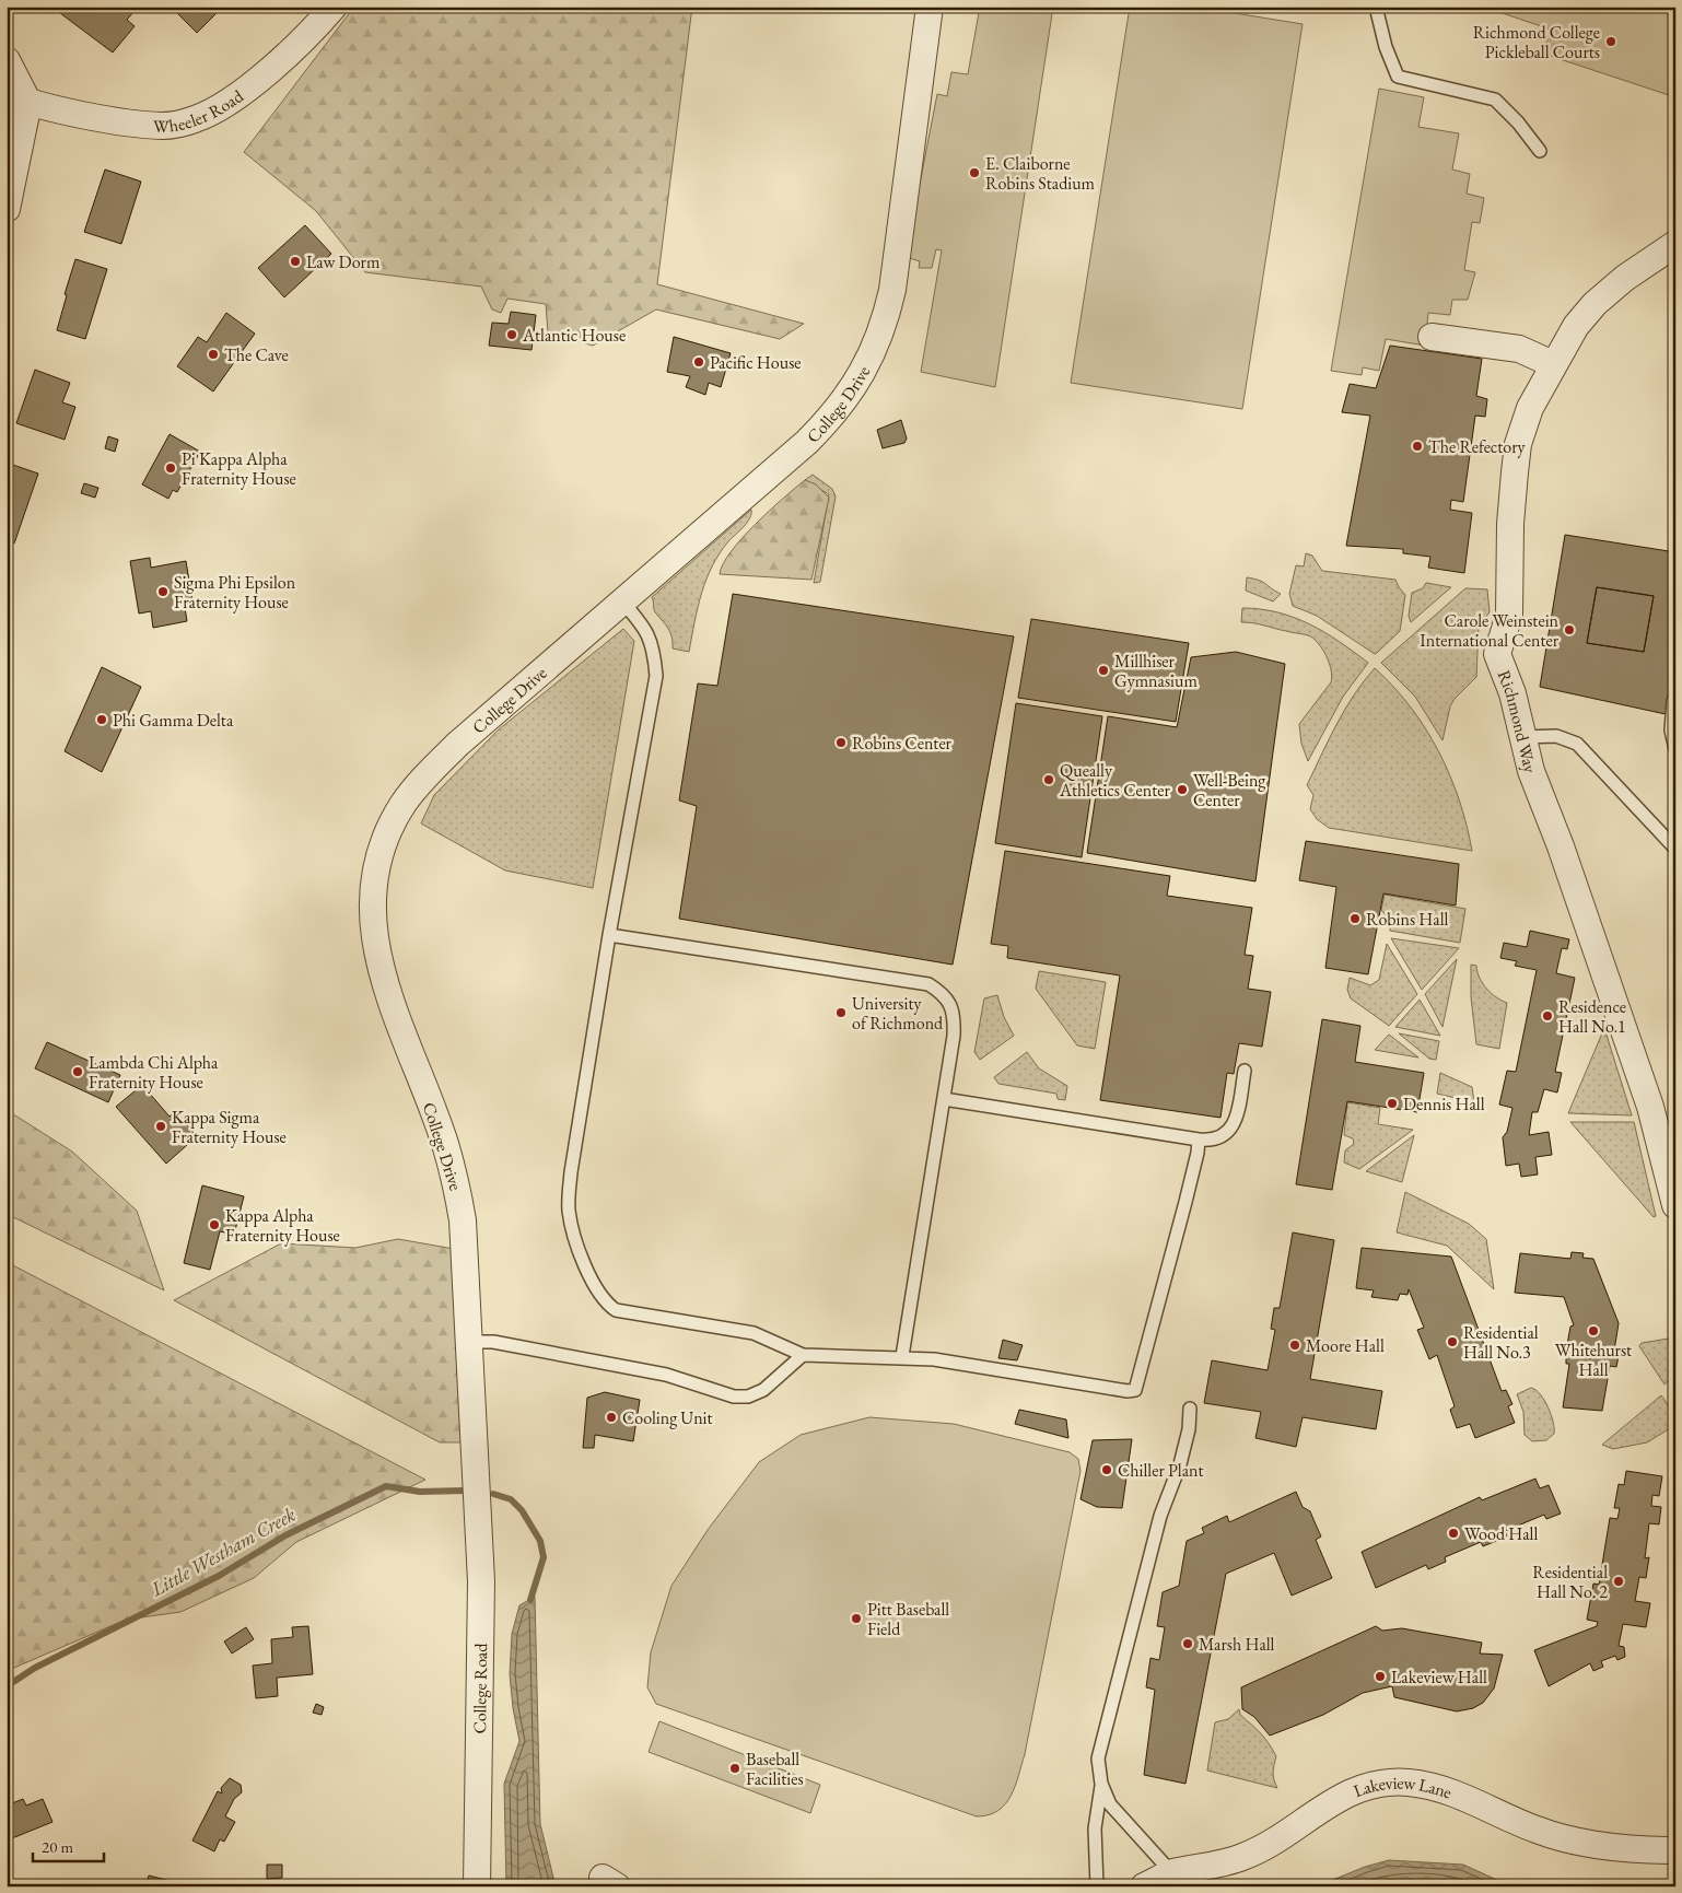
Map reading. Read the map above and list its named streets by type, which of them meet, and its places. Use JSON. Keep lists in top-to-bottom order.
{
  "streets": {
    "street": [
      "Wheeler Road",
      "College Drive",
      "Richmond Way",
      "College Road",
      "Lakeview Lane"
    ]
  },
  "crossings": [
    ["College Drive", "College Road"]
  ],
  "water": ["Little Westham Creek"],
  "places": [
    "Richmond College Pickleball Courts",
    "E. Claiborne Robins Stadium",
    "Law Dorm",
    "Atlantic House",
    "The Cave",
    "Pacific House",
    "The Refectory",
    "Pi Kappa Alpha Fraternity House",
    "Sigma Phi Epsilon Fraternity House",
    "Carole Weinstein International Center",
    "Millhiser Gymnasium",
    "Phi Gamma Delta",
    "Robins Center",
    "Queally Athletics Center",
    "Well-Being Center",
    "Robins Hall",
    "University of Richmond",
    "Residence Hall No.1",
    "Lambda Chi Alpha Fraternity House",
    "Dennis Hall",
    "Kappa Sigma Fraternity House",
    "Kappa Alpha Fraternity House",
    "Whitehurst Hall",
    "Residential Hall No.3",
    "Moore Hall",
    "Cooling Unit",
    "Chiller Plant",
    "Wood Hall",
    "Residential Hall No. 2",
    "Pitt Baseball Field",
    "Marsh Hall",
    "Lakeview Hall",
    "Baseball Facilities"
  ],
  "scale_bar": "20 m"
}
